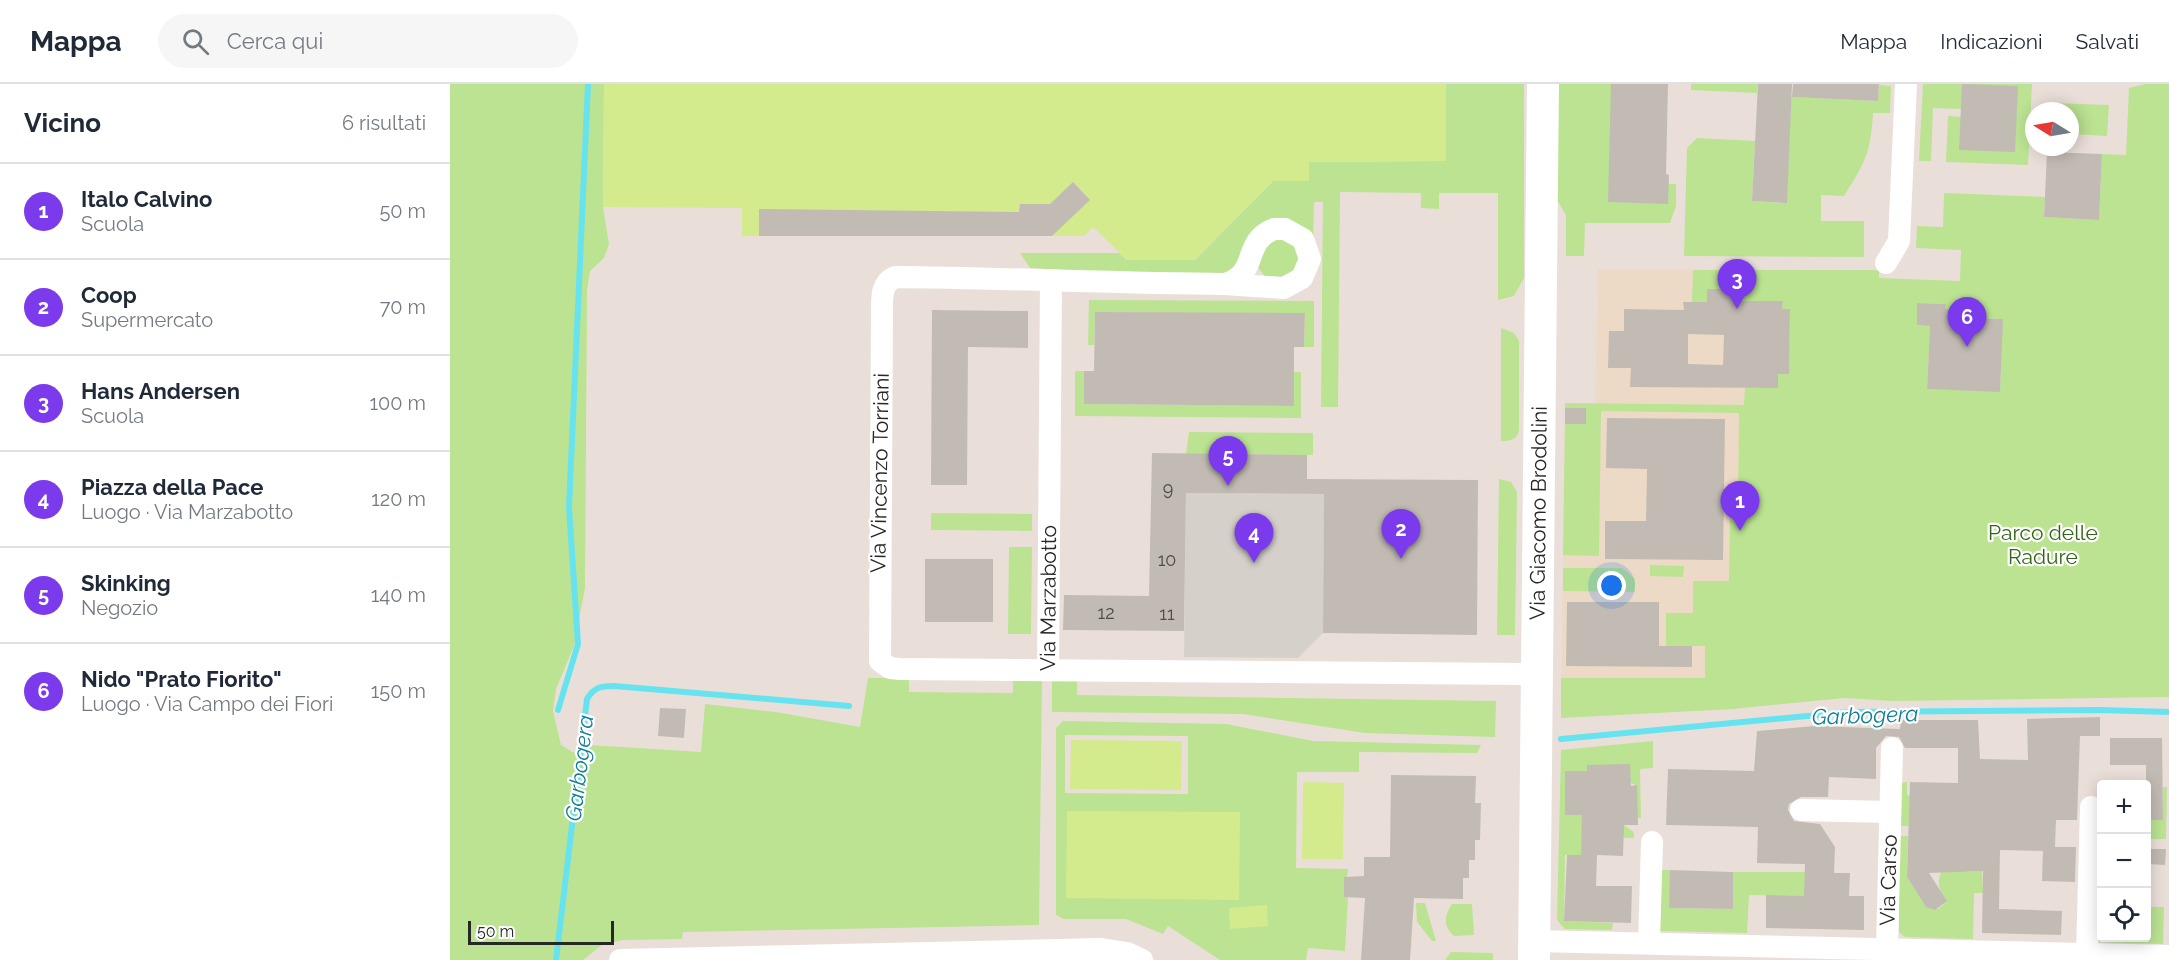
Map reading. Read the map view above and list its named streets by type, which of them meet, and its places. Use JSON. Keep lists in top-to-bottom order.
{
  "streets": {
    "street": [
      "Via Vincenzo Torriani",
      "Via Giacomo Brodolini",
      "Via Marzabotto",
      "Via Carso"
    ]
  },
  "crossings": [
    ["Via Vincenzo Torriani", "Via Marzabotto"],
    ["Via Giacomo Brodolini", "Via Marzabotto"]
  ],
  "water": ["Garbogera"],
  "parks": ["Parco delle Radure"],
  "house_numbers": [
    "9",
    "10",
    "12",
    "11"
  ],
  "scale_bar": "50 m",
  "north": "left",
  "page": {
    "header": "Mappa",
    "search": "Cerca qui",
    "nav": ["Mappa", "Indicazioni", "Salvati"],
    "heading": ["Vicino", "6 risultati"],
    "list": [
      {
        "mark": "1",
        "name": "Italo Calvino",
        "note": "Scuola",
        "value": "50 m"
      },
      {
        "mark": "2",
        "name": "Coop",
        "note": "Supermercato",
        "value": "70 m"
      },
      {
        "mark": "3",
        "name": "Hans Andersen",
        "note": "Scuola",
        "value": "100 m"
      },
      {
        "mark": "4",
        "name": "Piazza della Pace",
        "note": "Luogo · Via Marzabotto",
        "value": "120 m"
      },
      {
        "mark": "5",
        "name": "Skinking",
        "note": "Negozio",
        "value": "140 m"
      },
      {
        "mark": "6",
        "name": "Nido \"Prato Fiorito\"",
        "note": "Luogo · Via Campo dei Fiori",
        "value": "150 m"
      }
    ],
    "pins": [
      "3",
      "6",
      "5",
      "1",
      "2",
      "4"
    ],
    "map_buttons": ["+", "−"],
    "scale": "50 m"
  }
}
